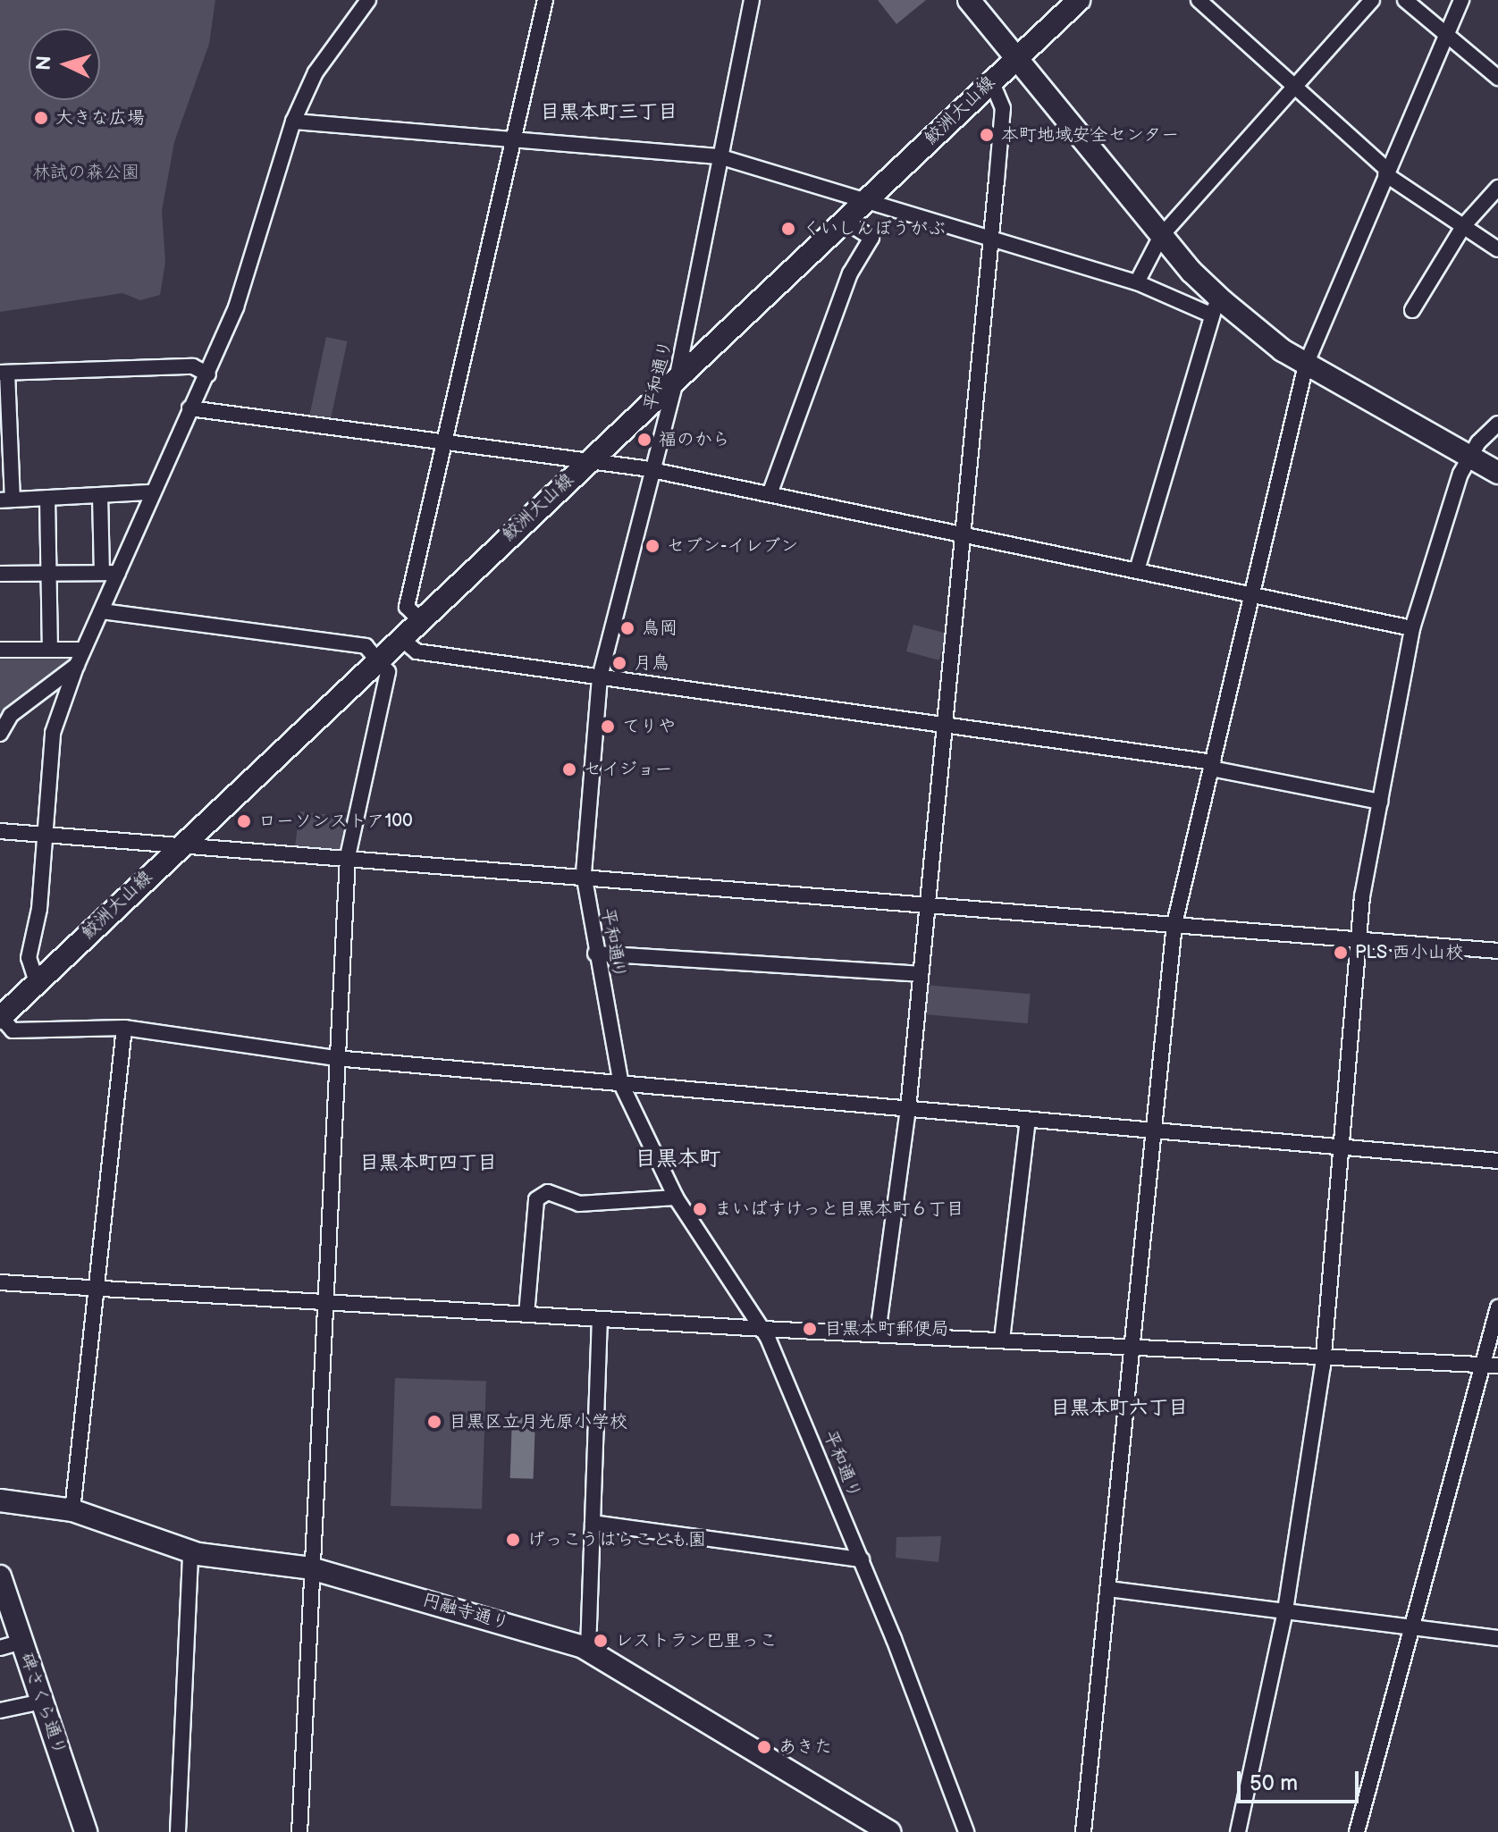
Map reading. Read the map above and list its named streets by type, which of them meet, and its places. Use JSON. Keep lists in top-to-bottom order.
{
  "streets": {
    "main road": ["鮫洲大山線", "円融寺通り", "碑さくら通り"],
    "street": ["平和通り"]
  },
  "crossings": [
    ["鮫洲大山線", "平和通り"]
  ],
  "districts": [
    "目黒本町三丁目",
    "目黒本町",
    "目黒本町四丁目",
    "目黒本町六丁目"
  ],
  "parks": ["林試の森公園"],
  "places": [
    "大きな広場",
    "本町地域安全センター",
    "くいしんぼうがぶ",
    "福のから",
    "セブン-イレブン",
    "鳥岡",
    "月鳥",
    "てりや",
    "セイジョー",
    "ローソンストア100",
    "PLS 西小山校",
    "まいばすけっと目黒本町６丁目",
    "目黒本町郵便局",
    "目黒区立月光原小学校",
    "げっこうはらこども園",
    "レストラン巴里っこ",
    "あきた"
  ],
  "scale_bar": "50 m",
  "north": "left"
}
